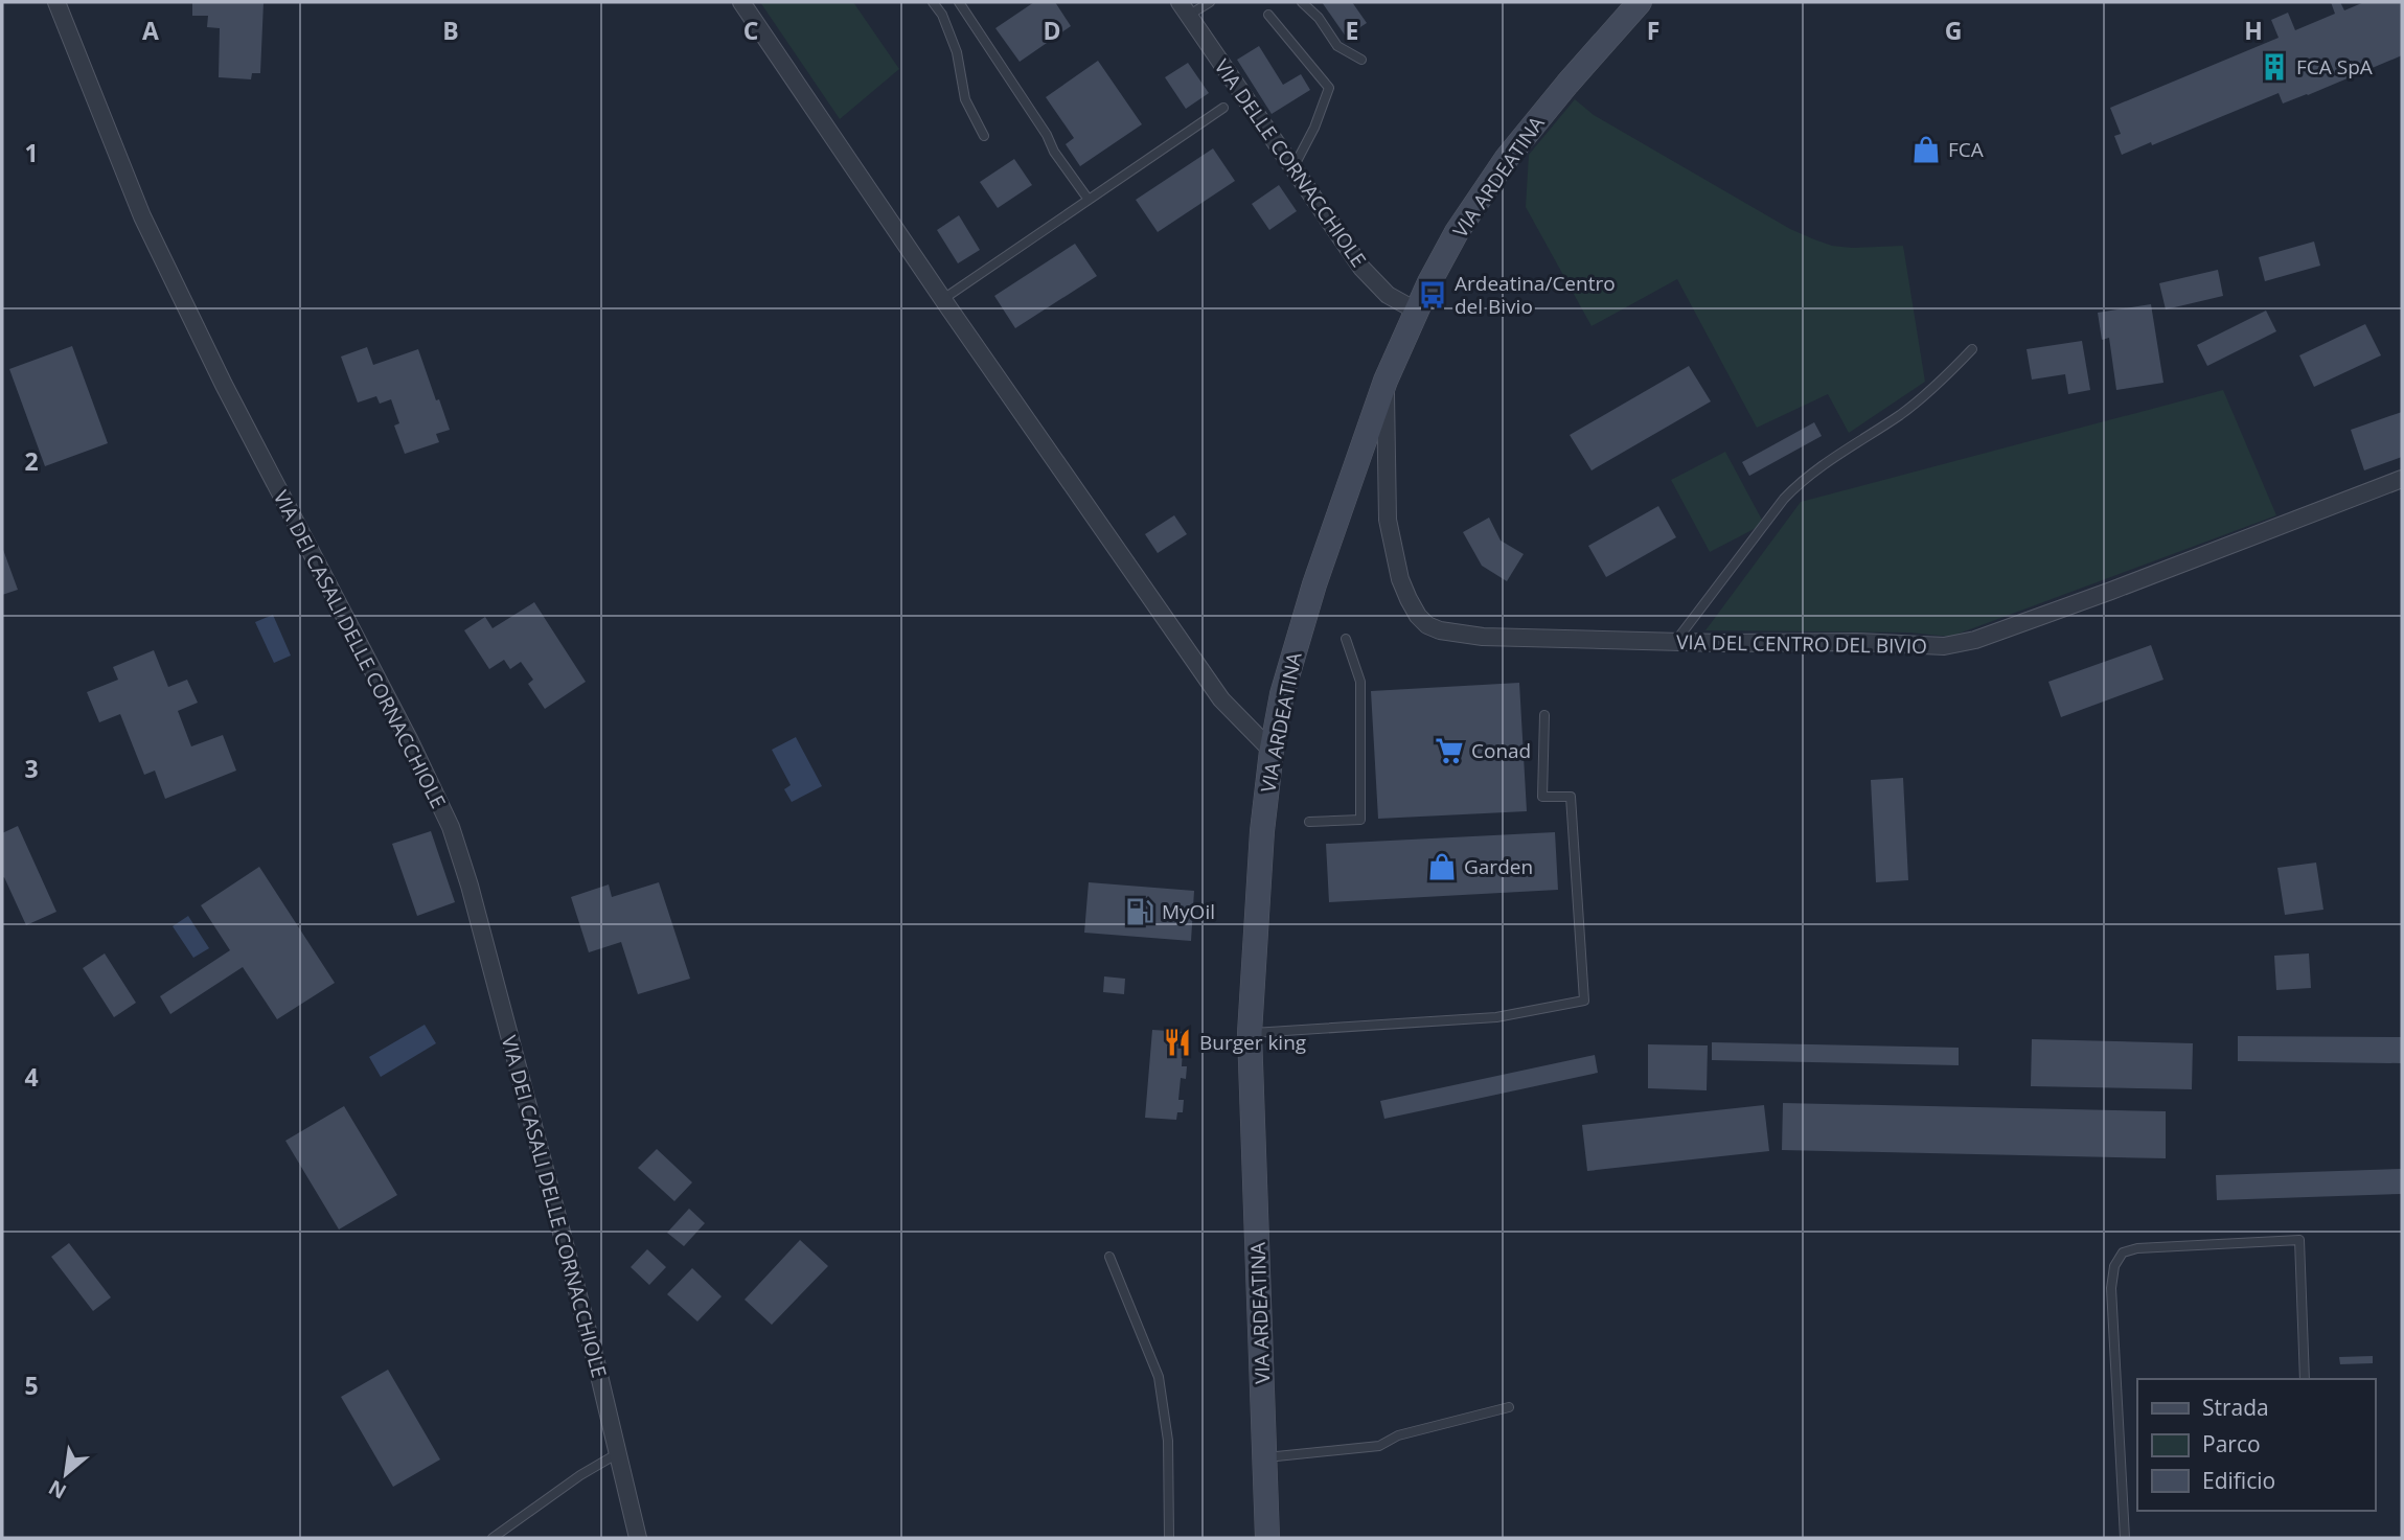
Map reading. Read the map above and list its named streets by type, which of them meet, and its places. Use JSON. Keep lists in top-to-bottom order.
{
  "streets": {
    "main road": ["VIA ARDEATINA"],
    "street": ["VIA DELLE CORNACCHIOLE", "VIA DEL CENTRO DEL BIVIO", "VIA DEI CASALI DELLE CORNACCHIOLE"]
  },
  "crossings": [
    ["VIA DELLE CORNACCHIOLE", "VIA ARDEATINA"],
    ["VIA ARDEATINA", "VIA DEL CENTRO DEL BIVIO"]
  ],
  "places": {
    "building": ["FCA SpA"],
    "shop": ["FCA", "Garden"],
    "bus stop": ["Ardeatina/Centro del Bivio"],
    "supermarket": ["Conad"],
    "fuel station": ["MyOil"],
    "restaurant": ["Burger king"]
  },
  "legend": ["Strada", "Parco", "Edificio"],
  "north": "bottom left",
  "grid": {
    "columns": [
      "A",
      "B",
      "C",
      "D",
      "E",
      "F",
      "G",
      "H"
    ],
    "rows": [
      "1",
      "2",
      "3",
      "4",
      "5"
    ]
  }
}
